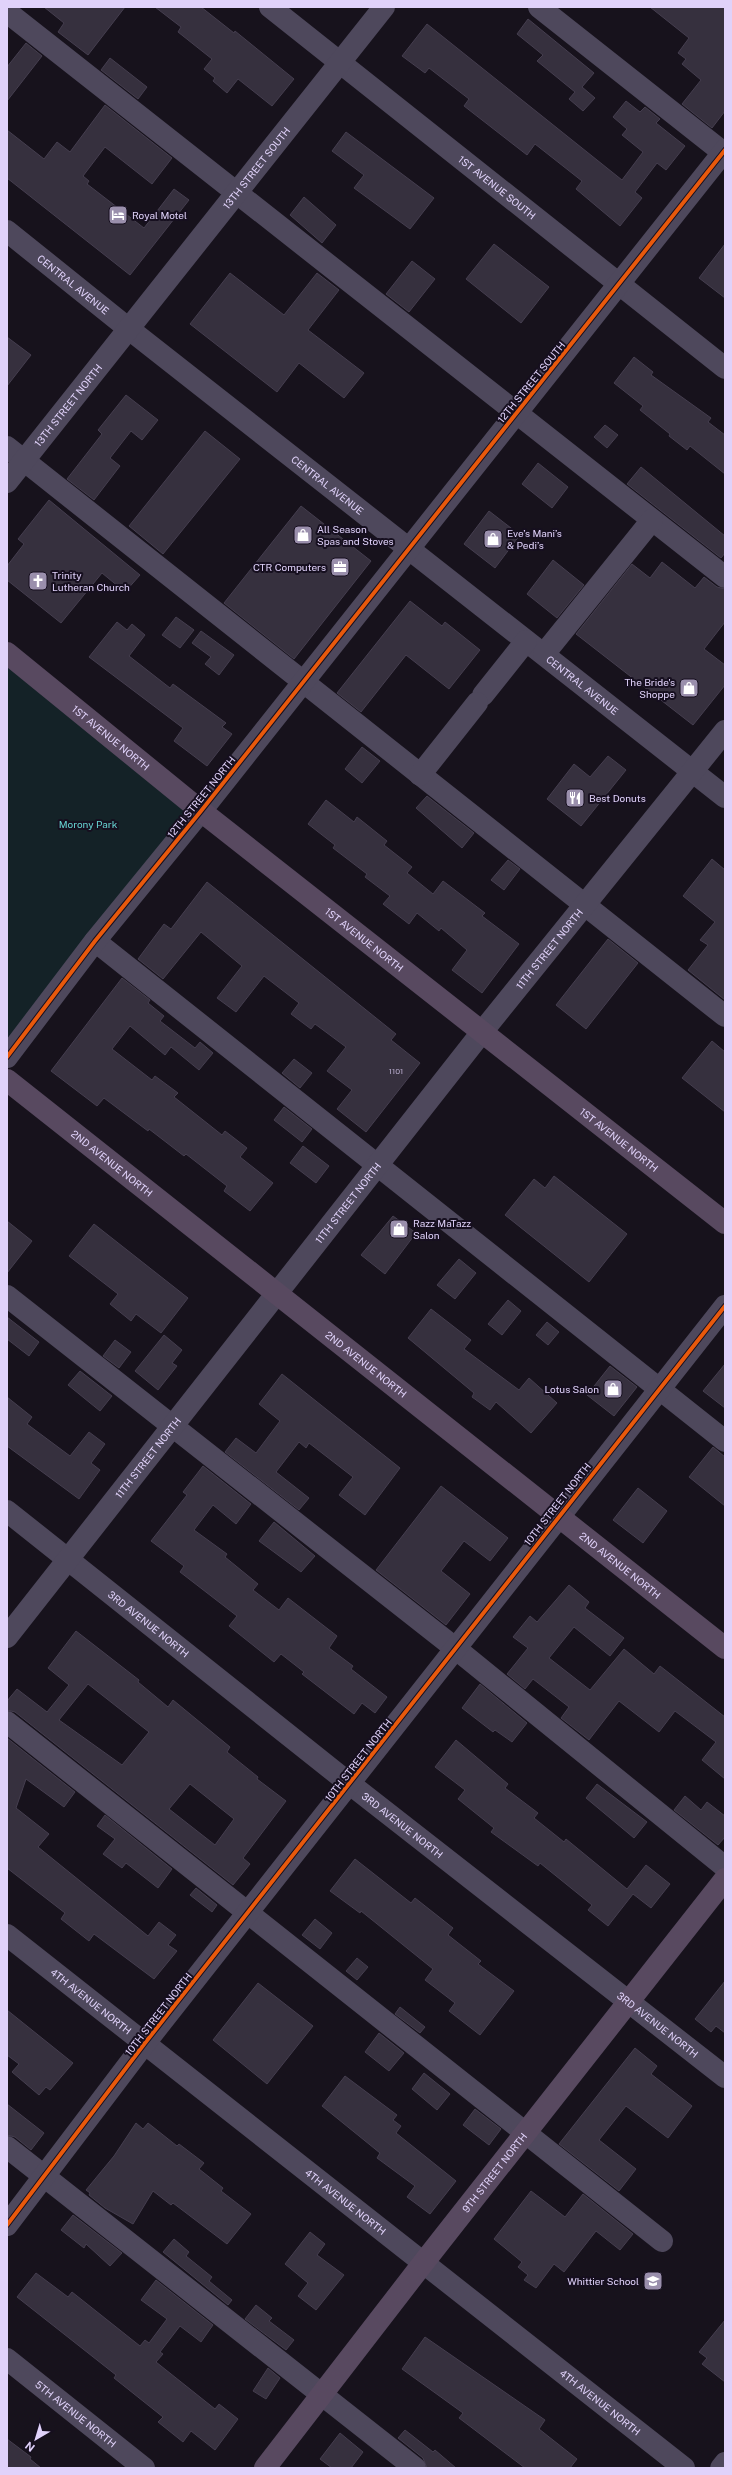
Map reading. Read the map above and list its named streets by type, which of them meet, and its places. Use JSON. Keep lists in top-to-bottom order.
{
  "streets": {
    "main road": ["1ST AVENUE NORTH", "2ND AVENUE NORTH", "9TH STREET NORTH"],
    "street": [
      "13TH STREET SOUTH",
      "1ST AVENUE SOUTH",
      "CENTRAL AVENUE",
      "12TH STREET SOUTH",
      "13TH STREET NORTH",
      "12TH STREET NORTH",
      "11TH STREET NORTH",
      "10TH STREET NORTH",
      "3RD AVENUE NORTH",
      "4TH AVENUE NORTH",
      "5TH AVENUE NORTH"
    ]
  },
  "crossings": [
    ["13TH STREET SOUTH", "1ST AVENUE SOUTH"],
    ["13TH STREET SOUTH", "CENTRAL AVENUE"],
    ["13TH STREET SOUTH", "13TH STREET NORTH"],
    ["1ST AVENUE SOUTH", "12TH STREET SOUTH"],
    ["CENTRAL AVENUE", "12TH STREET SOUTH"],
    ["CENTRAL AVENUE", "13TH STREET NORTH"],
    ["CENTRAL AVENUE", "12TH STREET NORTH"],
    ["CENTRAL AVENUE", "11TH STREET NORTH"],
    ["12TH STREET SOUTH", "12TH STREET NORTH"],
    ["1ST AVENUE NORTH", "12TH STREET NORTH"],
    ["1ST AVENUE NORTH", "11TH STREET NORTH"],
    ["11TH STREET NORTH", "2ND AVENUE NORTH"],
    ["11TH STREET NORTH", "3RD AVENUE NORTH"],
    ["2ND AVENUE NORTH", "10TH STREET NORTH"],
    ["10TH STREET NORTH", "3RD AVENUE NORTH"],
    ["10TH STREET NORTH", "4TH AVENUE NORTH"],
    ["3RD AVENUE NORTH", "9TH STREET NORTH"],
    ["4TH AVENUE NORTH", "9TH STREET NORTH"]
  ],
  "parks": ["Morony Park"],
  "places": {
    "hotel": ["Royal Motel"],
    "shop": [
      "All Season Spas and Stoves",
      "Eve’s Mani’s & Pedi’s",
      "The Bride's Shoppe",
      "Razz MaTazz Salon",
      "Lotus Salon"
    ],
    "office": ["CTR Computers"],
    "church": ["Trinity Lutheran Church"],
    "restaurant": ["Best Donuts"],
    "school or university": ["Whittier School"]
  },
  "house_numbers": ["1101"],
  "north": "bottom left"
}
